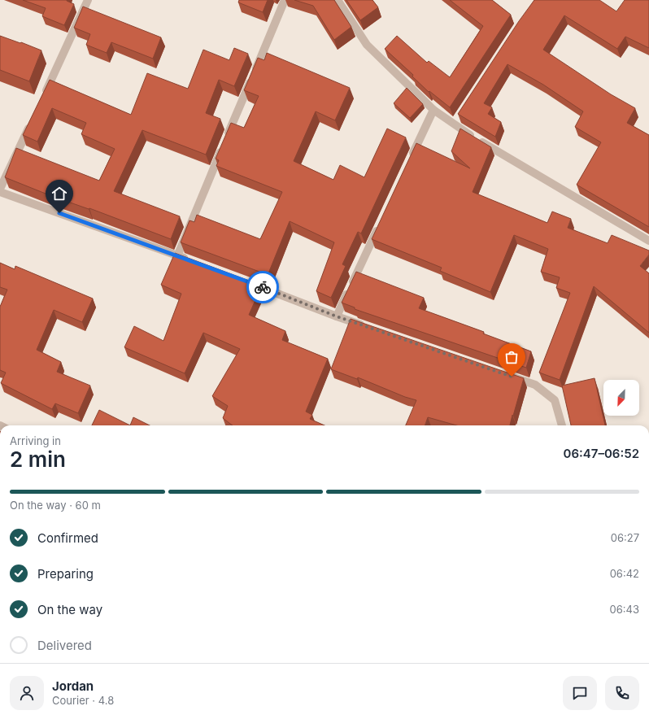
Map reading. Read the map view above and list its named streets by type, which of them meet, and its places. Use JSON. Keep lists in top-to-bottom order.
{
  "north": "bottom left",
  "page": {
    "heading": ["2 min", "Arriving in", "06:47–06:52"],
    "panel": ["Jordan", "Courier · 4.8"],
    "bar": "On the way · 60 m",
    "list": [
      ["Confirmed", "06:27"],
      ["Preparing", "06:42"],
      ["On the way", "06:43"],
      "Delivered"
    ]
  }
}
